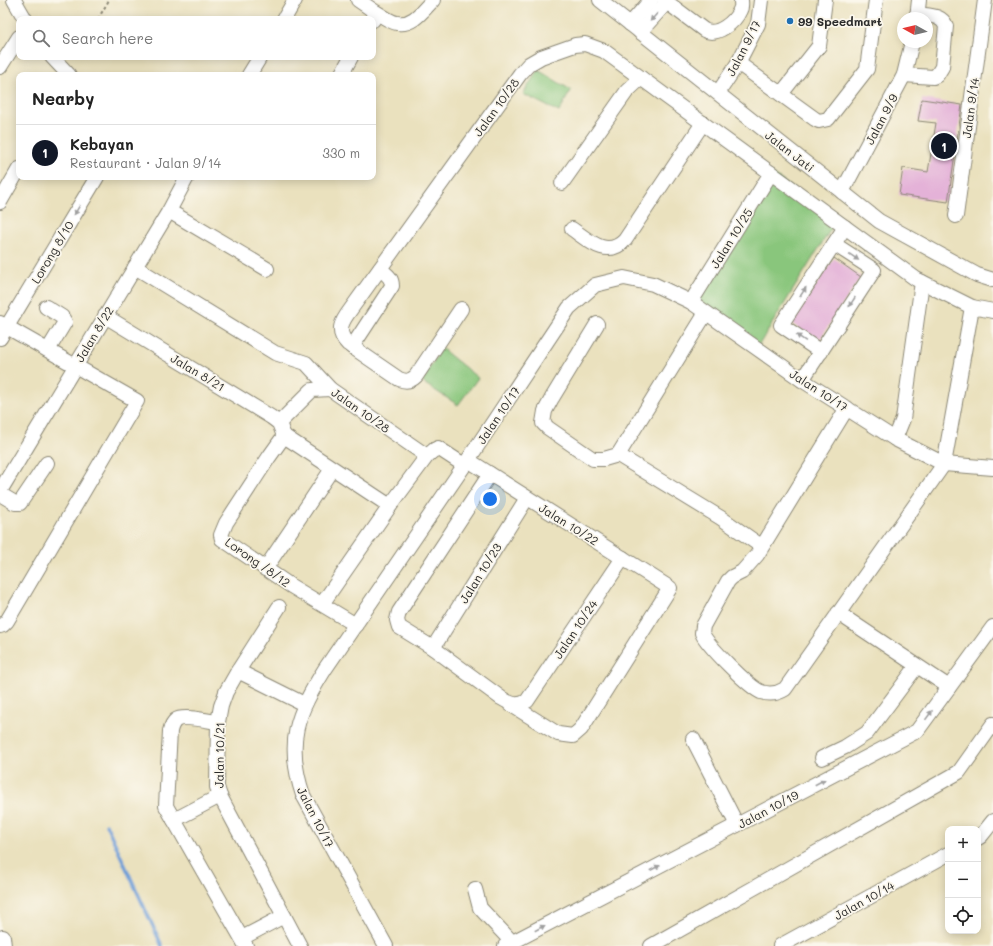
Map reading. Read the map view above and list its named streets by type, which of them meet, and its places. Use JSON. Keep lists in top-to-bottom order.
{
  "streets": {
    "street": [
      "Jalan 9/17",
      "Jalan 10/28",
      "Jalan 9/14",
      "Jalan 9/9",
      "Jalan Jati",
      "Jalan 10/25",
      "Lorong 8/10",
      "Jalan 8/22",
      "Jalan 8/21",
      "Jalan 10/17",
      "Jalan 10/22",
      "Lorong /8/12",
      "Jalan 10/23",
      "Jalan 10/24",
      "Jalan 10/21",
      "Jalan 10/19",
      "Jalan 10/14"
    ]
  },
  "crossings": [
    ["Jalan 9/17", "Jalan Jati"],
    ["Jalan 10/28", "Jalan 8/22"],
    ["Jalan 9/9", "Jalan Jati"],
    ["Jalan 10/25", "Jalan 10/17"],
    ["Jalan 8/22", "Jalan 8/21"],
    ["Jalan 8/21", "Lorong /8/12"],
    ["Jalan 10/17", "Jalan 10/22"],
    ["Jalan 10/17", "Lorong /8/12"],
    ["Jalan 10/22", "Jalan 10/23"],
    ["Jalan 10/22", "Jalan 10/24"]
  ],
  "one_way": ["Lorong 8/10"],
  "places": ["99 Speedmart"],
  "north": "left",
  "page": {
    "search": "Search here",
    "heading": "Nearby",
    "list": [
      {
        "mark": "1",
        "name": "Kebayan",
        "note": "Restaurant · Jalan 9/14",
        "value": "330 m"
      }
    ],
    "pins": "1",
    "map_buttons": ["+", "−"]
  }
}
